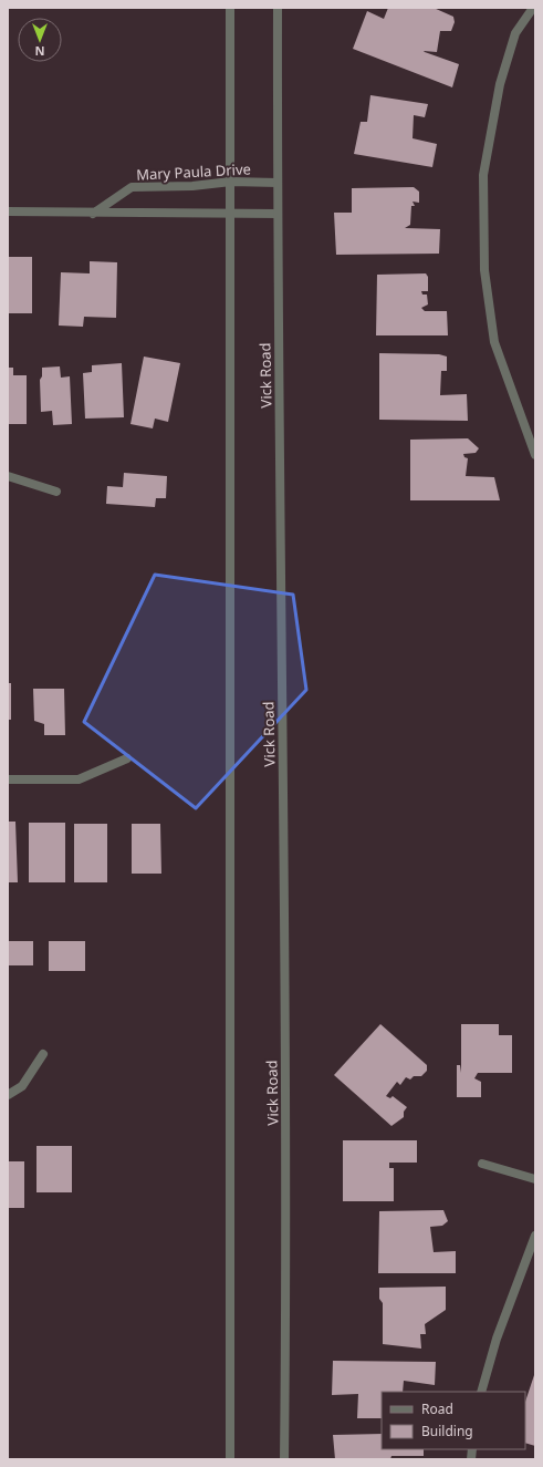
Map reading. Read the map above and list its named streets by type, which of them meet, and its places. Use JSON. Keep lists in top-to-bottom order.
{
  "streets": {
    "street": ["Mary Paula Drive", "Vick Road"]
  },
  "crossings": [
    ["Mary Paula Drive", "Vick Road"]
  ],
  "legend": ["Road", "Building"],
  "north": "bottom"
}
